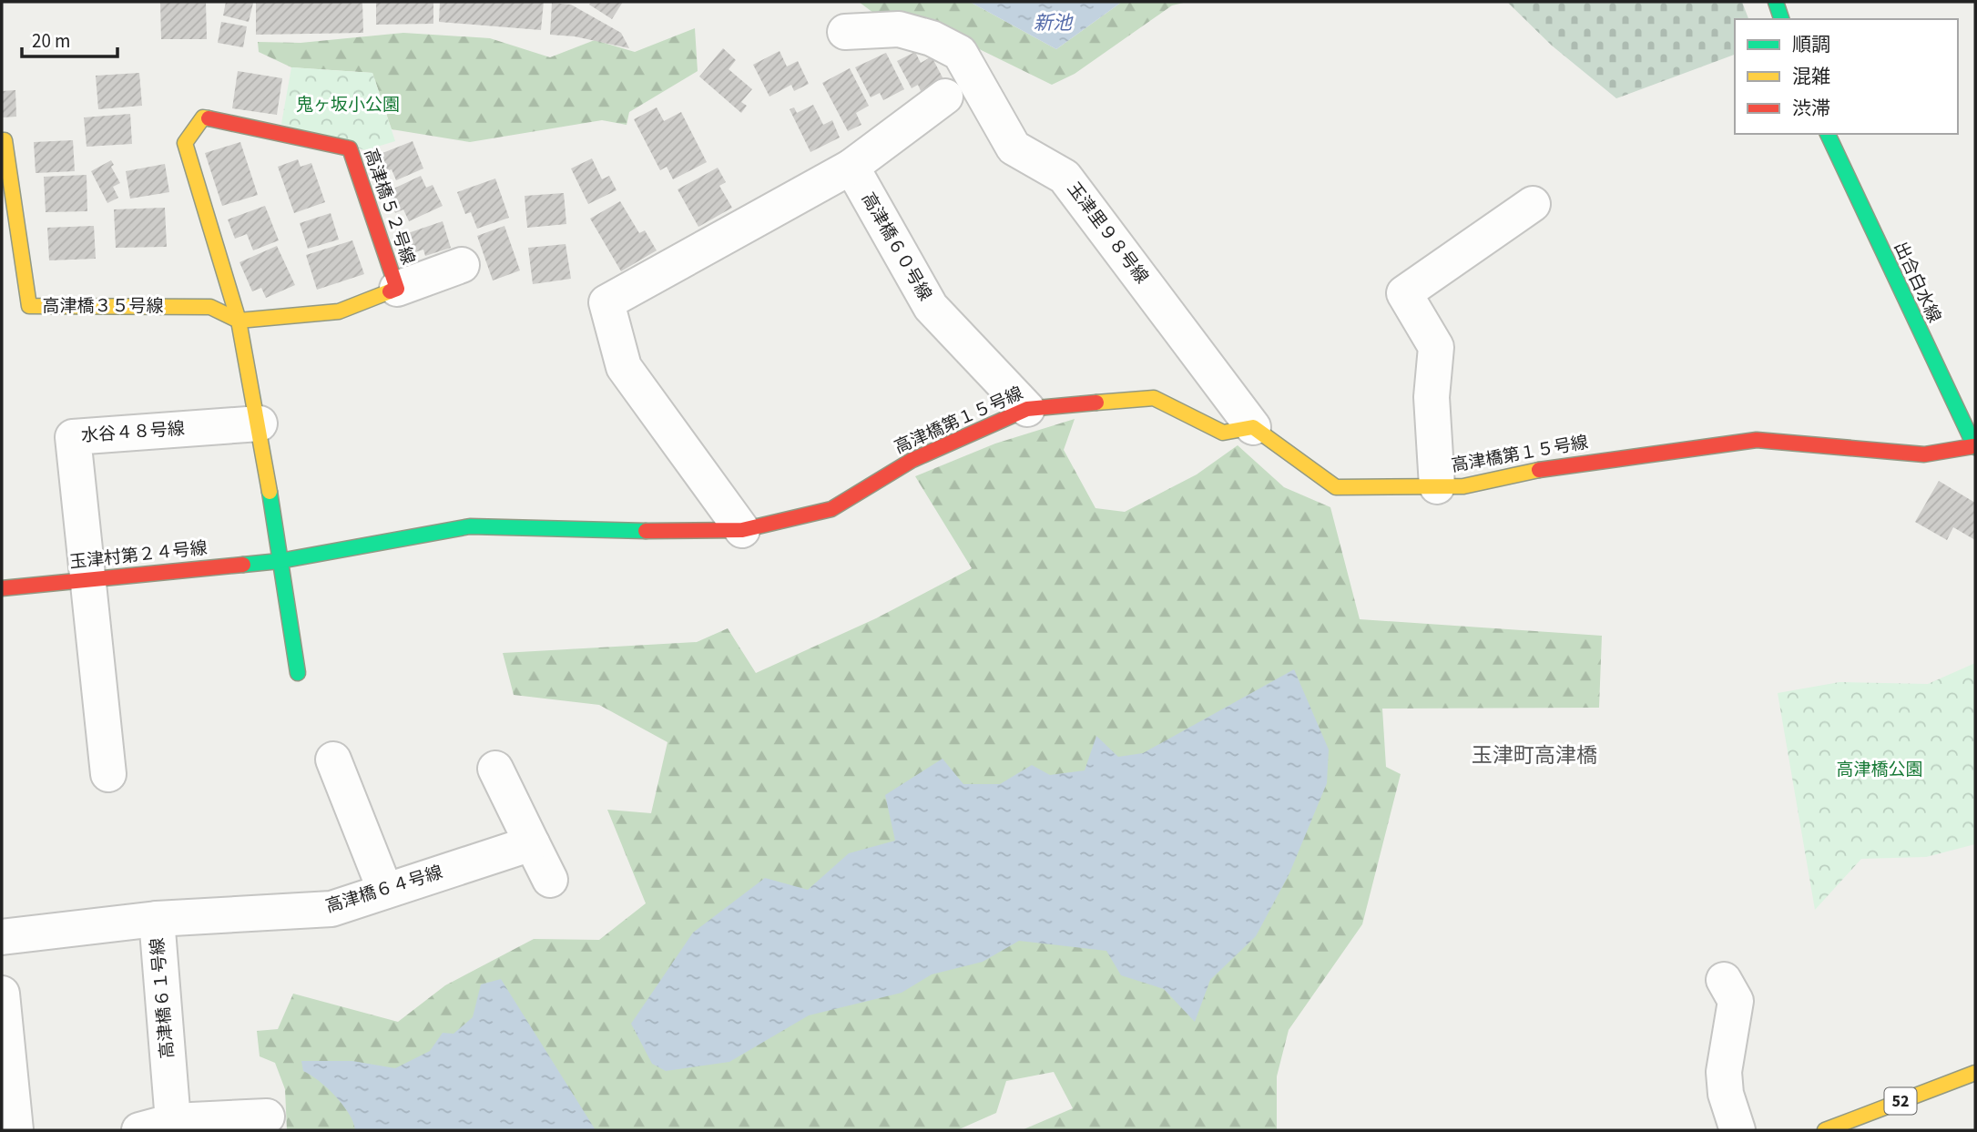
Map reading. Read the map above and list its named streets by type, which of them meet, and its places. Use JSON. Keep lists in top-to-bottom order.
{
  "streets": {
    "street": [
      "高津橋５２号線",
      "玉津里９８号線",
      "高津橋６０号線",
      "出合白水線",
      "高津橋３５号線",
      "高津橋第１５号線",
      "水谷４８号線",
      "玉津村第２４号線",
      "高津橋６４号線",
      "高津橋６１号線",
      "52"
    ]
  },
  "crossings": [
    ["高津橋５２号線", "高津橋３５号線"],
    ["高津橋５２号線", "高津橋第１５号線"],
    ["高津橋５２号線", "水谷４８号線"],
    ["高津橋５２号線", "玉津村第２４号線"],
    ["玉津里９８号線", "高津橋第１５号線"],
    ["高津橋６０号線", "高津橋第１５号線"],
    ["出合白水線", "高津橋第１５号線"],
    ["高津橋第１５号線", "玉津村第２４号線"],
    ["水谷４８号線", "玉津村第２４号線"],
    ["高津橋６４号線", "高津橋６１号線"]
  ],
  "districts": ["玉津町高津橋"],
  "water": ["新池"],
  "parks": ["鬼ヶ坂小公園", "高津橋公園"],
  "legend": ["順調", "混雑", "渋滞"],
  "scale_bar": "20 m"
}
